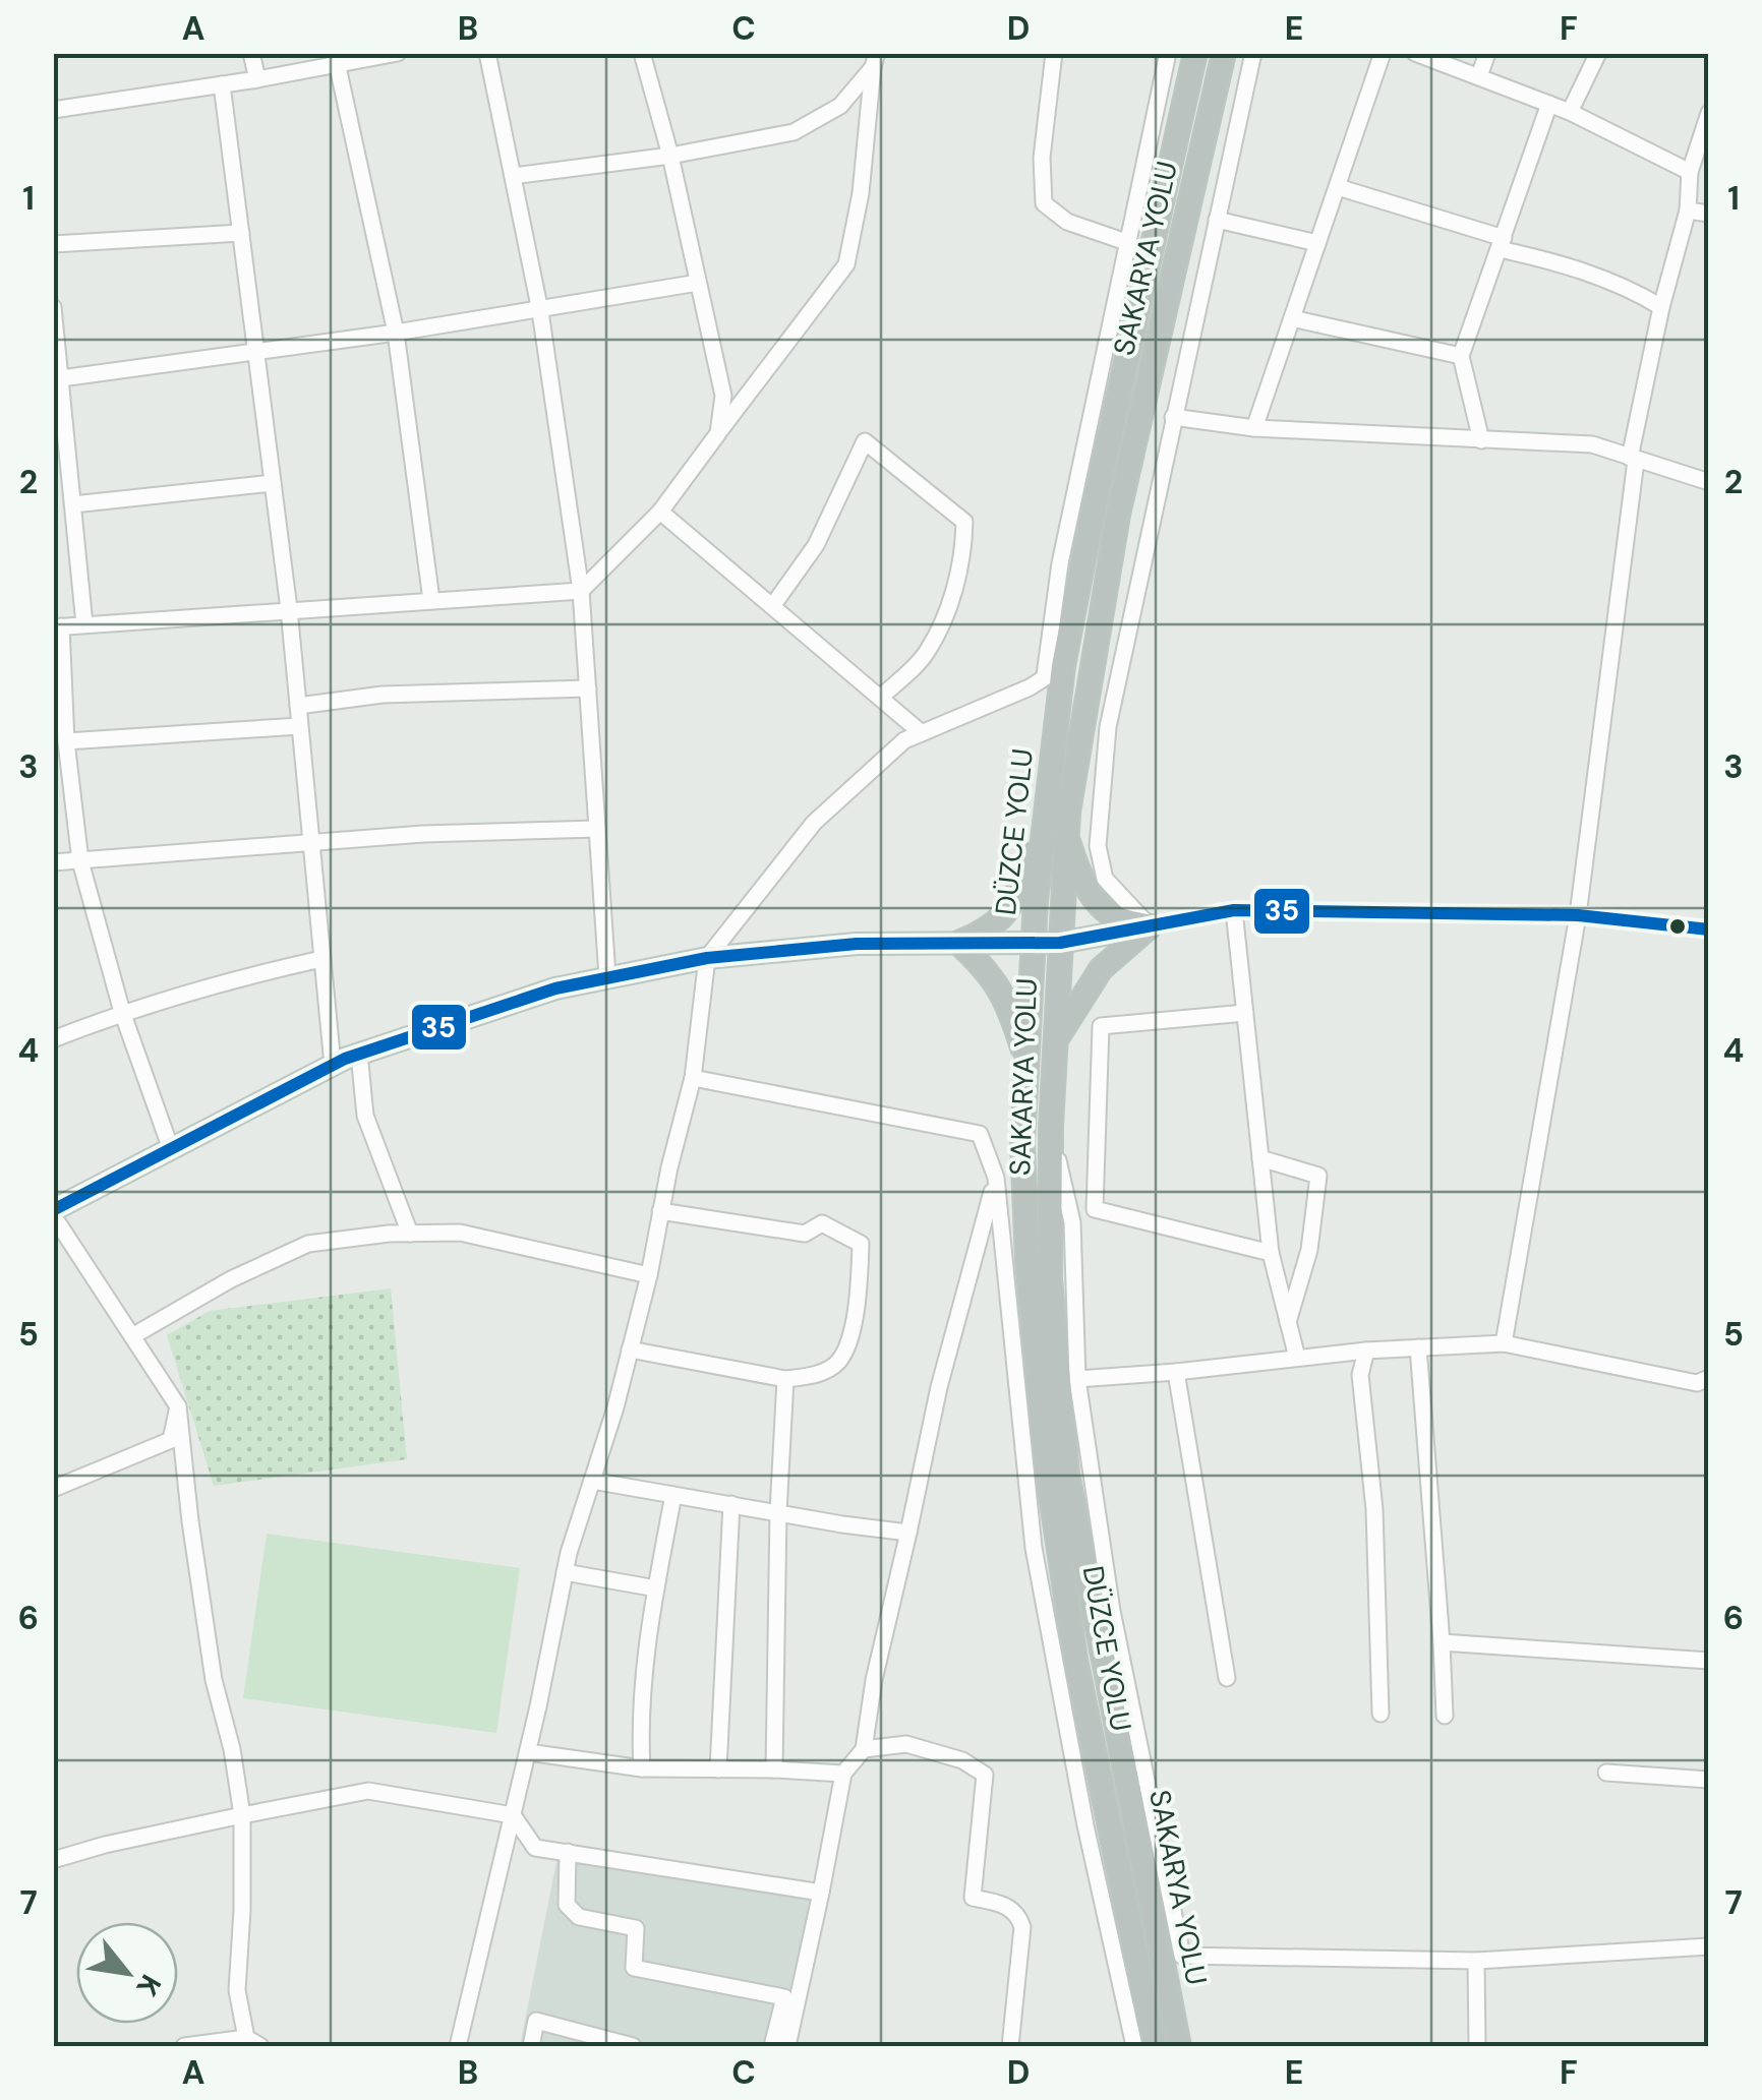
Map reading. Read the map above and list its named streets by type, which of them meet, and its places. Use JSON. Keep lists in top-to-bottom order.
{
  "streets": {
    "highway": ["SAKARYA YOLU", "DÜZCE YOLU"]
  },
  "lines": ["transit line 35"],
  "north": "bottom right",
  "grid": {
    "columns": [
      "A",
      "B",
      "C",
      "D",
      "E",
      "F"
    ],
    "rows": [
      "1",
      "2",
      "3",
      "4",
      "5",
      "6",
      "7"
    ]
  }
}
